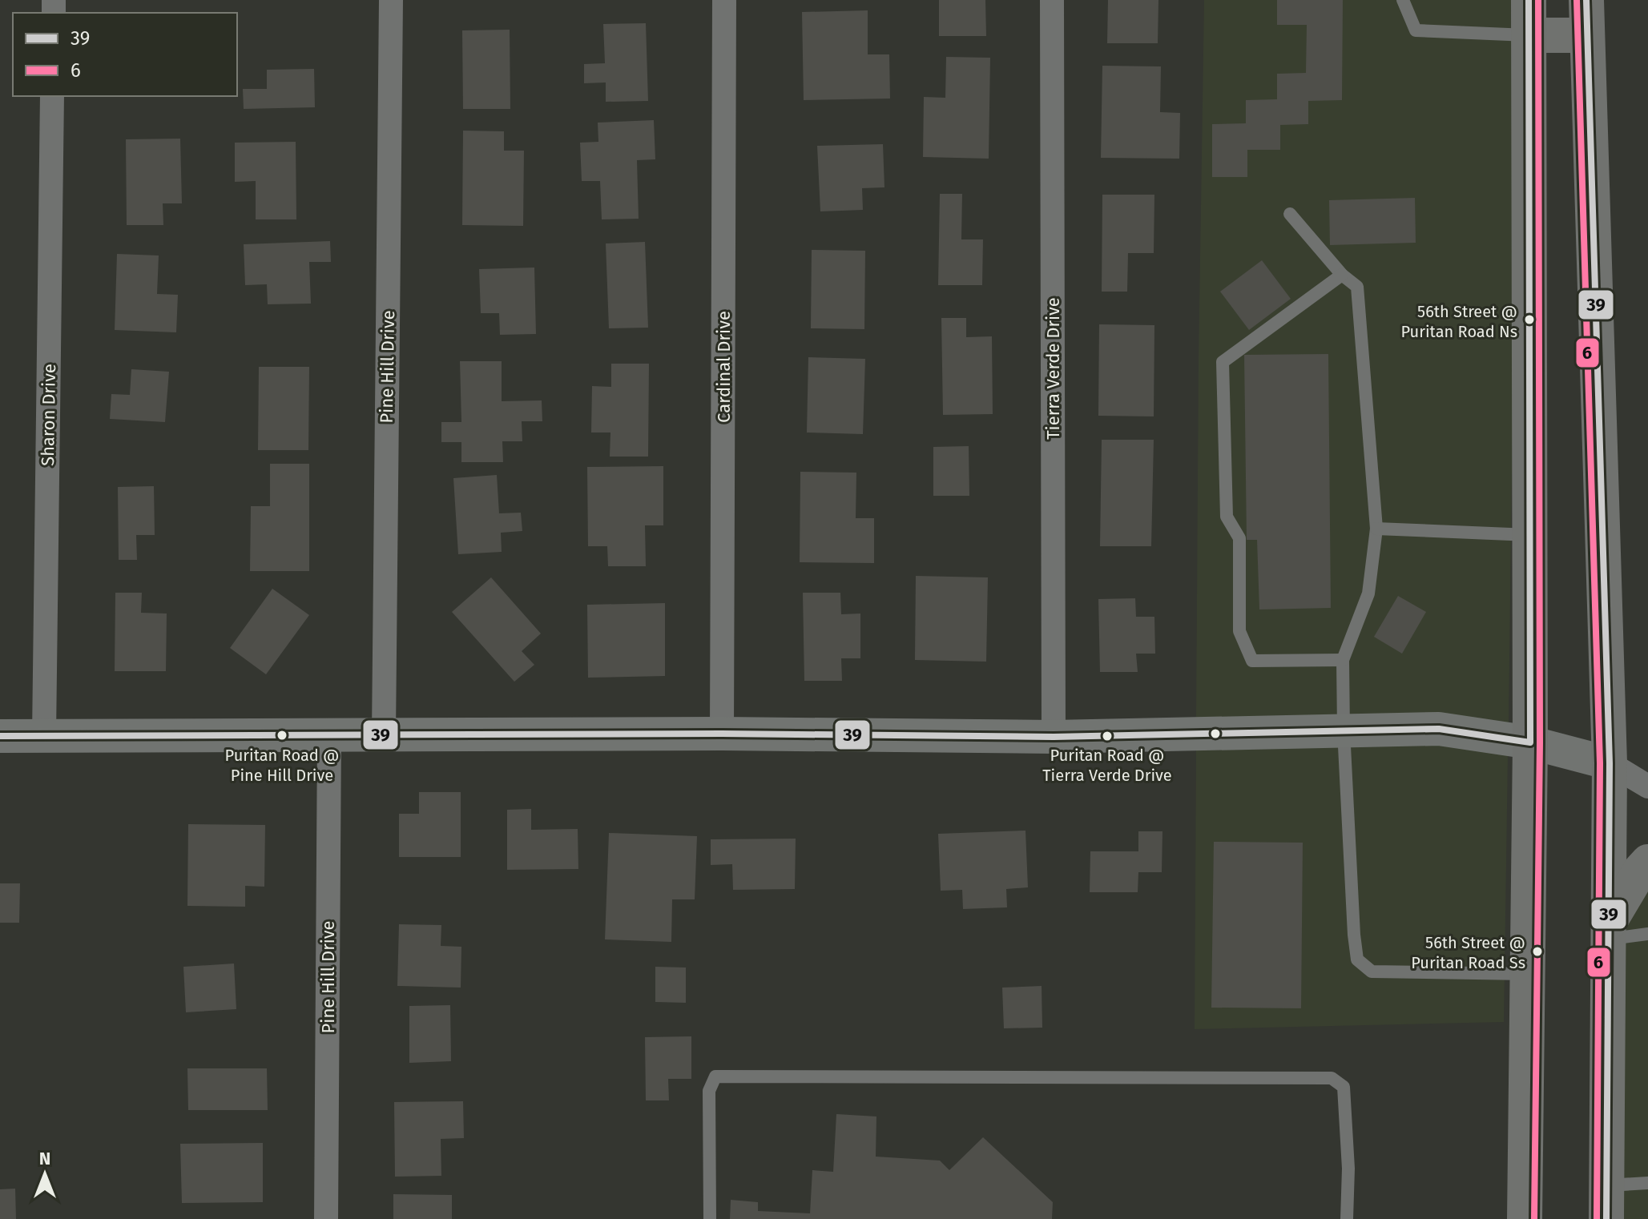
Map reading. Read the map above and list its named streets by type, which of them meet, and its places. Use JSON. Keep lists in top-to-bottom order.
{
  "streets": {
    "street": [
      "Pine Hill Drive",
      "Cardinal Drive",
      "Tierra Verde Drive",
      "Sharon Drive"
    ]
  },
  "places": [
    "56th Street @ Puritan Road Ns",
    "Puritan Road @ Pine Hill Drive",
    "Puritan Road @ Tierra Verde Drive",
    "56th Street @ Puritan Road Ss"
  ],
  "lines": ["transit line 39", "transit line 6"],
  "legend": ["39", "6"],
  "north": "top"
}
